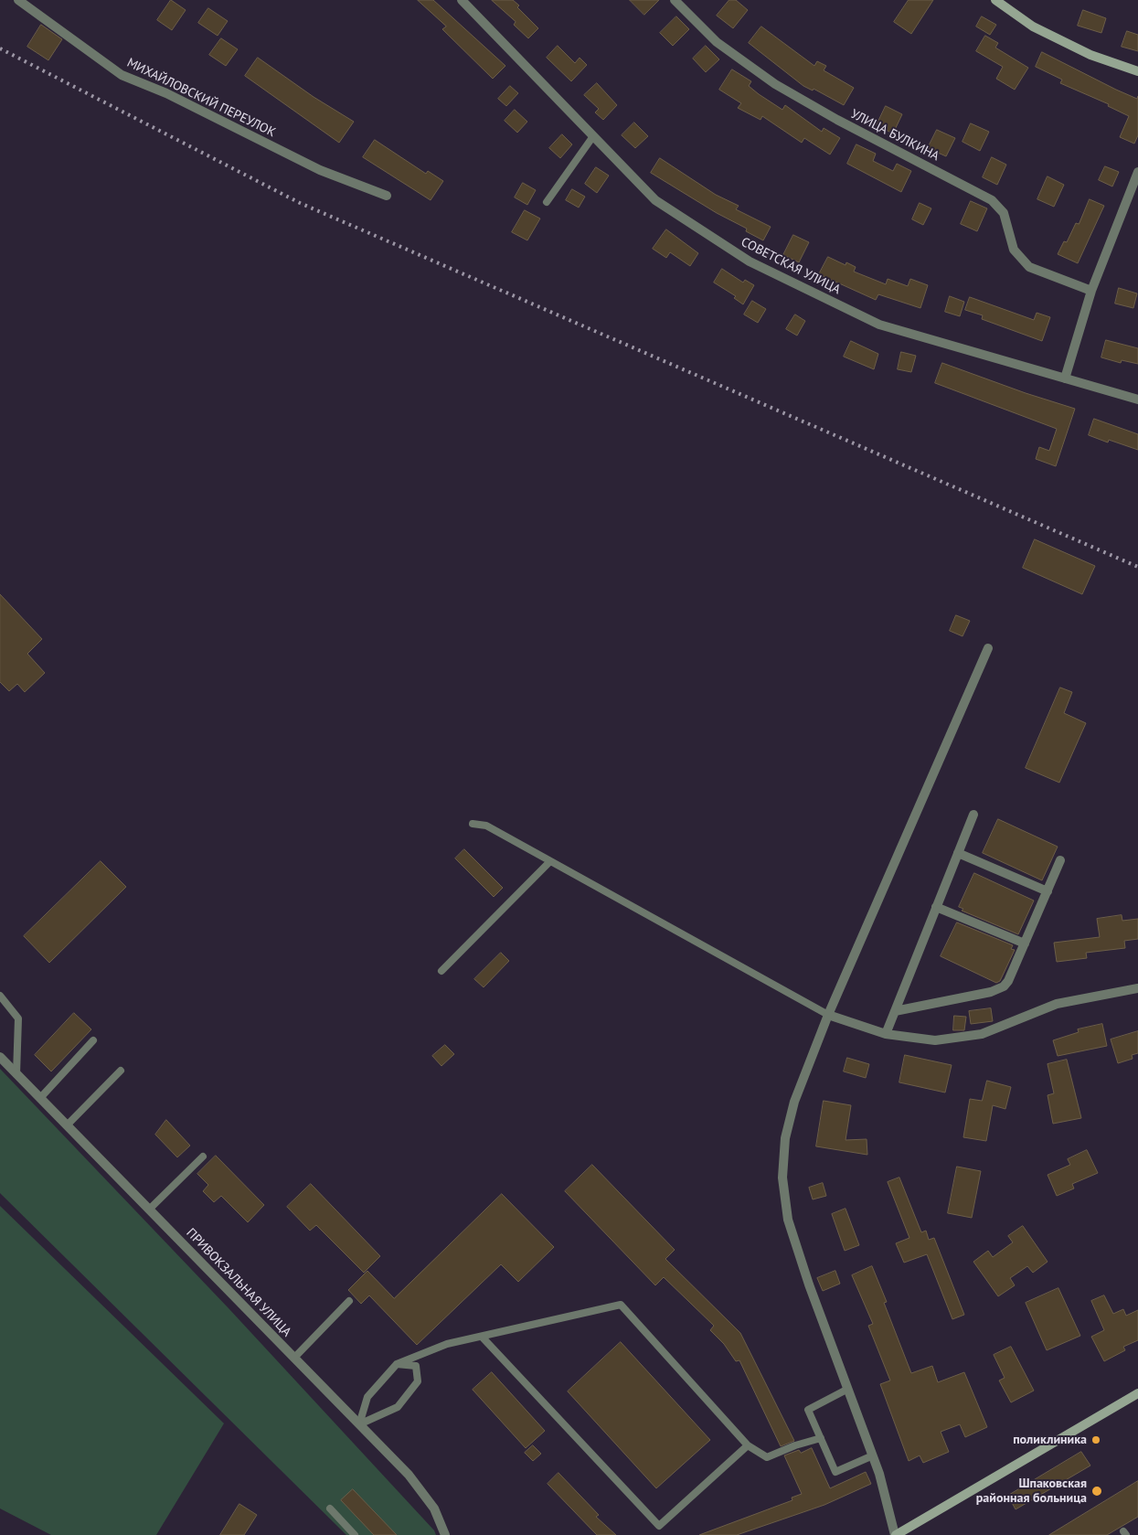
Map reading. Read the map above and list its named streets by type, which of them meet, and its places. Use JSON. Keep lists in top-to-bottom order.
{
  "streets": {
    "street": [
      "МИХАЙЛОВСКИЙ ПЕРЕУЛОК",
      "УЛИЦА БУЛКИНА",
      "СОВЕТСКАЯ УЛИЦА",
      "ПРИВОКЗАЛЬНАЯ УЛИЦА"
    ]
  },
  "places": ["поликлиника", "Шпаковская районная больница"]
}
